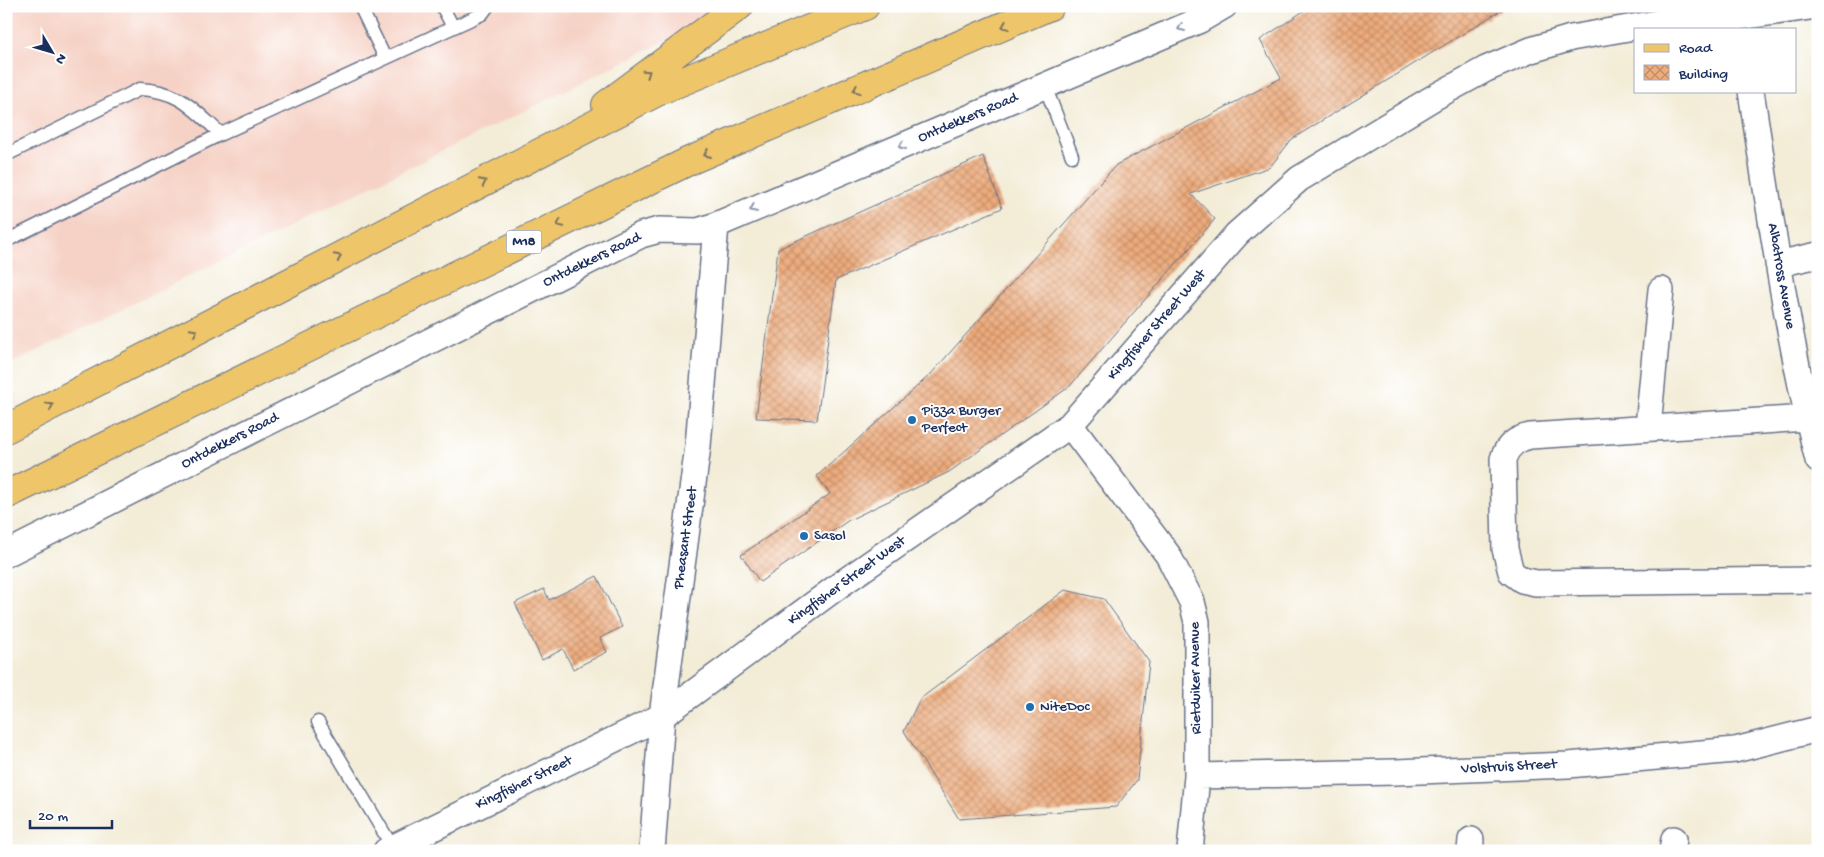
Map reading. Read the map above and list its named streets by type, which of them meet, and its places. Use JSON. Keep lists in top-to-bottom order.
{
  "streets": {
    "main road": ["M18"],
    "street": [
      "Ontdekkers Road",
      "Albatross Avenue",
      "Kingfisher Street West",
      "Pheasant Street",
      "Rietduiker Avenue",
      "Volstruis Street",
      "Kingfisher Street"
    ]
  },
  "crossings": [
    ["Ontdekkers Road", "Pheasant Street"],
    ["Kingfisher Street West", "Pheasant Street"],
    ["Kingfisher Street West", "Rietduiker Avenue"],
    ["Kingfisher Street West", "Kingfisher Street"],
    ["Pheasant Street", "Kingfisher Street"],
    ["Rietduiker Avenue", "Volstruis Street"]
  ],
  "one_way": ["Ontdekkers Road"],
  "places": ["Pizza Burger Perfect", "Sasol", "NiteDoc"],
  "legend": ["Road", "Building"],
  "scale_bar": "20 m",
  "north": "bottom right"
}
